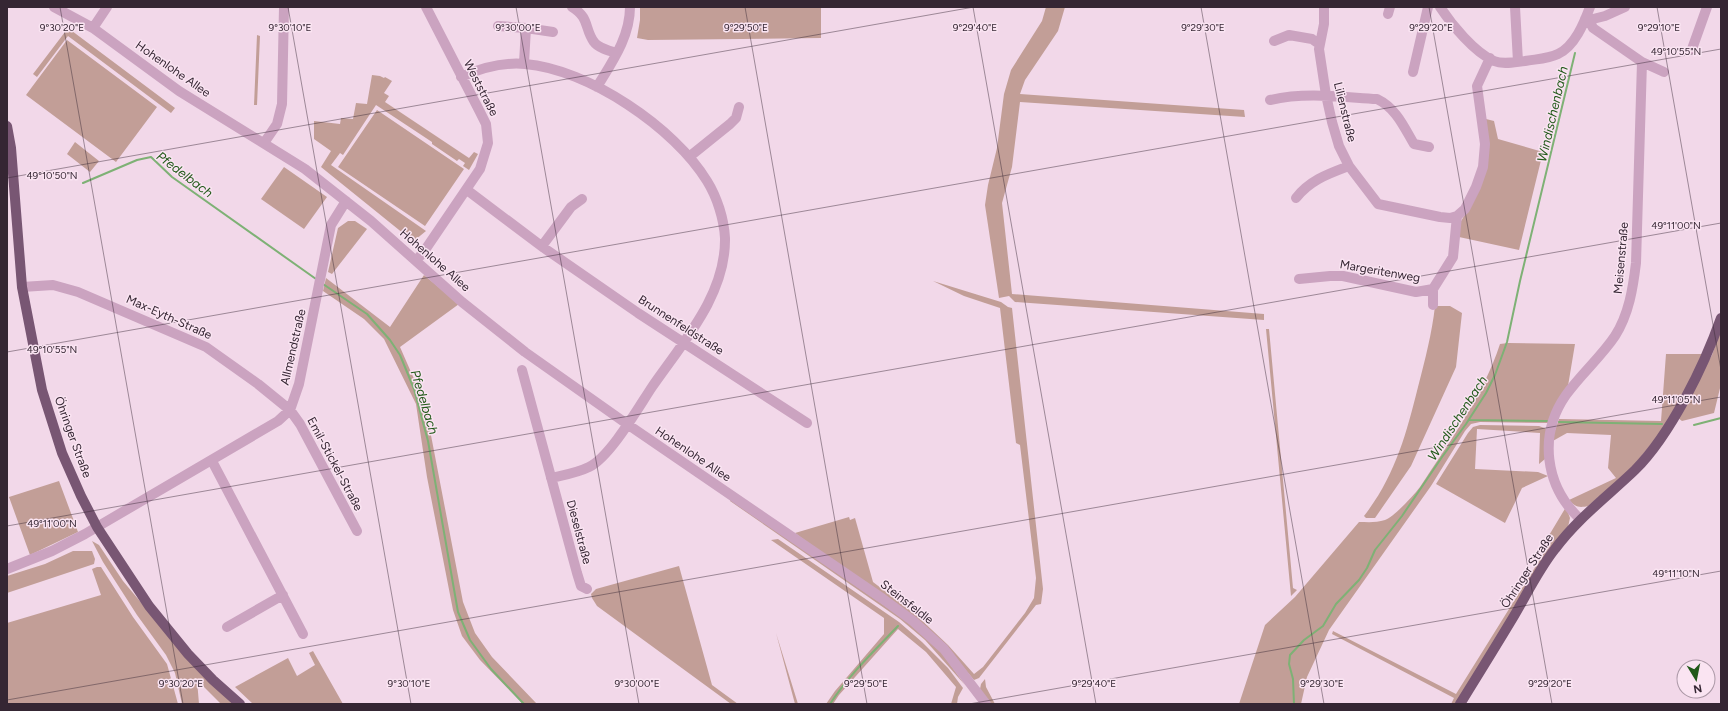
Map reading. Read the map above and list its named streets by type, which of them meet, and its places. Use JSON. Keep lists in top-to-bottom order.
{
  "streets": {
    "main road": ["Öhringer Straße"],
    "street": [
      "Hohenlohe Allee",
      "Weststraße",
      "Lilienstraße",
      "Meisenstraße",
      "Margeritenweg",
      "Max-Eyth-Straße",
      "Brunnenfeldstraße",
      "Allmendstraße",
      "Emil-Stickel-Straße",
      "Dieselstraße",
      "Steinsfeldle"
    ]
  },
  "crossings": [
    ["Hohenlohe Allee", "Weststraße"],
    ["Hohenlohe Allee", "Allmendstraße"],
    ["Hohenlohe Allee", "Steinsfeldle"],
    ["Weststraße", "Brunnenfeldstraße"],
    ["Meisenstraße", "Öhringer Straße"],
    ["Max-Eyth-Straße", "Allmendstraße"],
    ["Max-Eyth-Straße", "Öhringer Straße"],
    ["Max-Eyth-Straße", "Emil-Stickel-Straße"],
    ["Allmendstraße", "Emil-Stickel-Straße"]
  ],
  "water": ["Windischenbach", "Pfedelbach"],
  "north": "bottom",
  "coordinates": [
    "9°30'20\"E",
    "9°30'10\"E",
    "9°30'00\"E",
    "9°29'50\"E",
    "9°29'40\"E",
    "9°29'30\"E",
    "9°29'20\"E",
    "9°29'10\"E",
    "49°10'55\"N",
    "49°10'50\"N",
    "49°11'00\"N",
    "49°11'05\"N",
    "49°11'10\"N"
  ]
}
